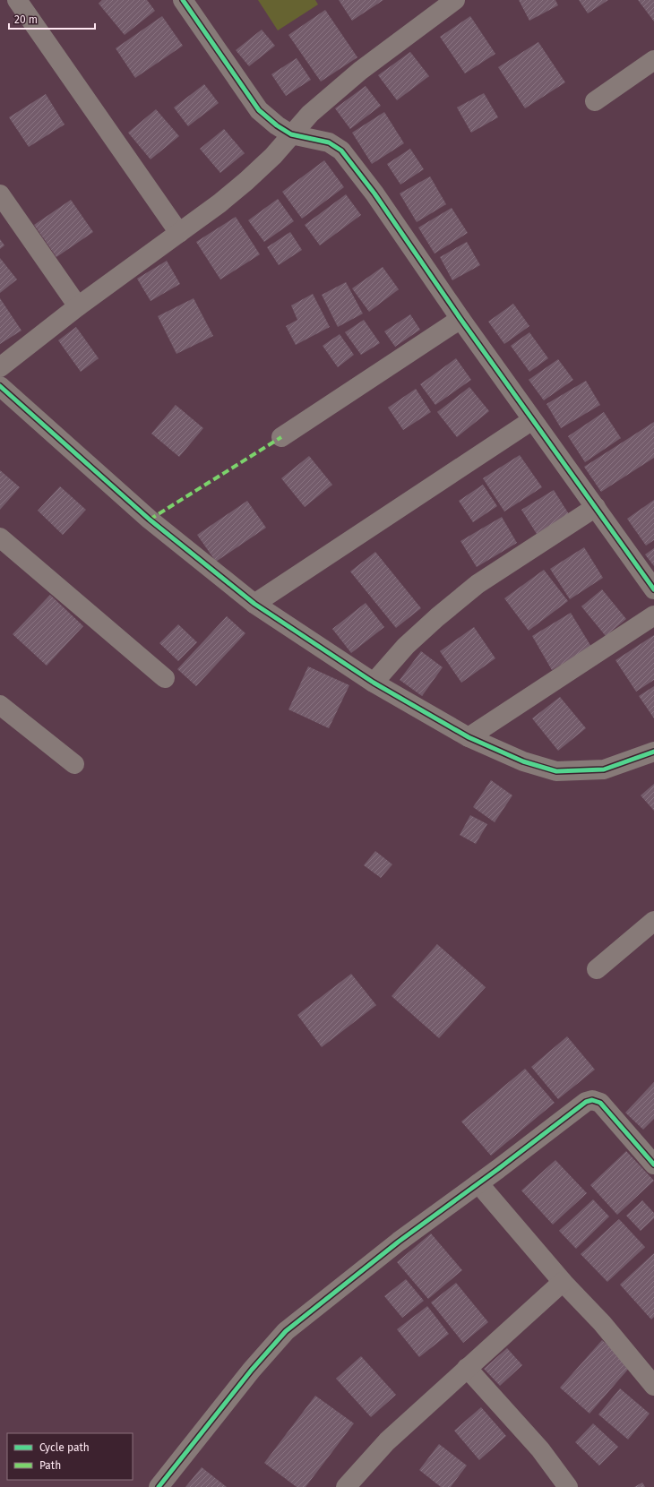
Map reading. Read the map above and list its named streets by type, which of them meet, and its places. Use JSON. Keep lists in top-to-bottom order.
{
  "legend": ["Cycle path", "Path"],
  "scale_bar": "20 m"
}
